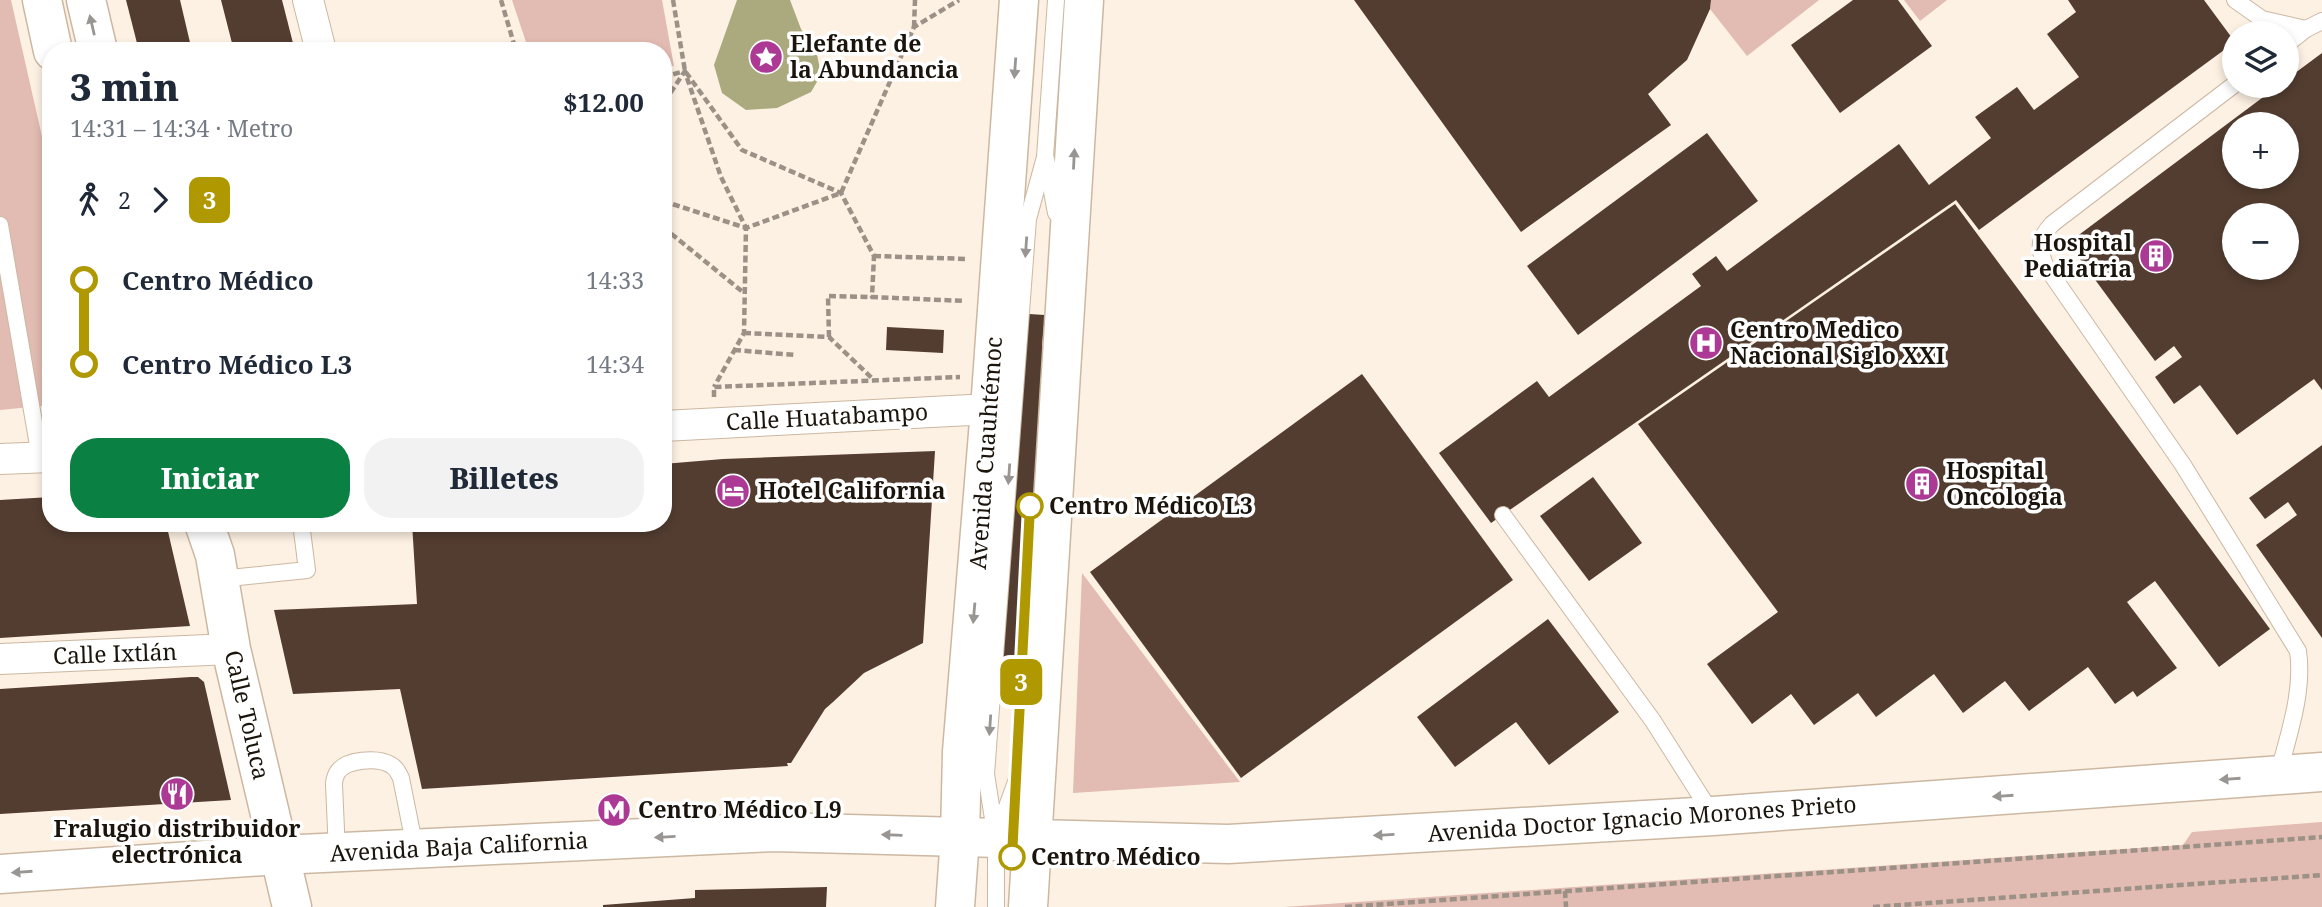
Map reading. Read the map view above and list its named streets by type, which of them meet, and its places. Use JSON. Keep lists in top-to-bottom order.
{
  "streets": {
    "main road": [
      "Avenida Cuauhtémoc",
      "Calle Toluca",
      "Avenida Doctor Ignacio Morones Prieto",
      "Avenida Baja California"
    ],
    "street": ["Calle Huatabampo", "Calle Ixtlán"]
  },
  "crossings": [
    ["Calle Huatabampo", "Avenida Cuauhtémoc"],
    ["Avenida Cuauhtémoc", "Avenida Doctor Ignacio Morones Prieto"],
    ["Avenida Cuauhtémoc", "Avenida Baja California"],
    ["Calle Ixtlán", "Calle Toluca"],
    ["Calle Toluca", "Avenida Baja California"],
    ["Avenida Doctor Ignacio Morones Prieto", "Avenida Baja California"]
  ],
  "one_way": ["Avenida Doctor Ignacio Morones Prieto", "Avenida Baja California"],
  "places": {
    "place": ["Elefante de la Abundancia"],
    "building": ["Hospital Pediatria", "Hospital Oncologia"],
    "hospital": ["Centro Medico Nacional Siglo XXI"],
    "hotel": ["Hotel California"],
    "other": ["Centro Médico L3", "Centro Médico"],
    "restaurant": ["Fralugio distribuidor electrónica"],
    "metro station": ["Centro Médico L9"]
  },
  "lines": ["metro line 3"],
  "page": {
    "on_map": "3",
    "map_buttons": ["+", "−"],
    "heading": ["3 min", "14:31 – 14:34 · Metro", "$12.00"],
    "legs": ["2", "3"],
    "list": [
      {
        "name": "Centro Médico",
        "value": "14:33"
      },
      {
        "name": "Centro Médico L3",
        "value": "14:34"
      }
    ],
    "buttons": ["Iniciar", "Billetes"]
  }
}
